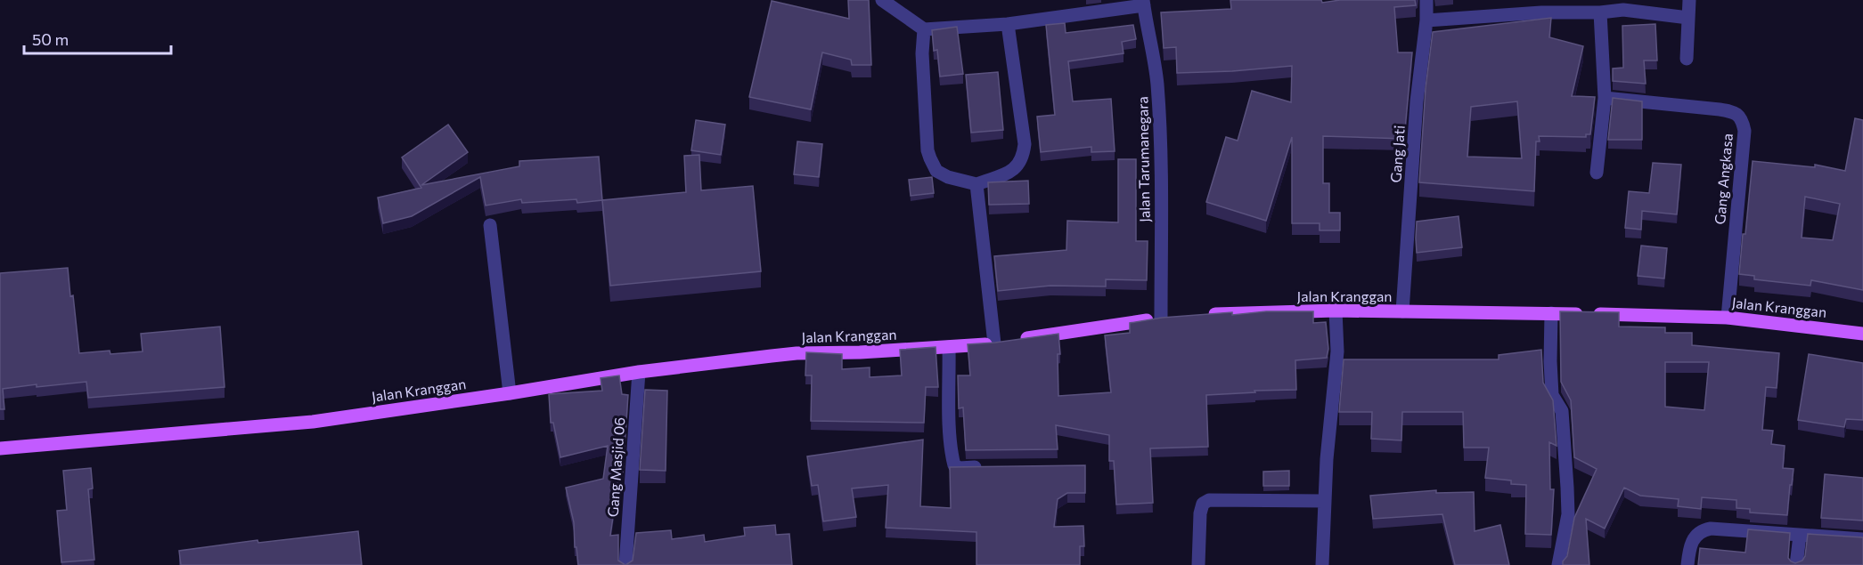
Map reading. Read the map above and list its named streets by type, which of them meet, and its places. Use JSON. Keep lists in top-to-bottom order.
{
  "streets": {
    "main road": ["Jalan Kranggan"],
    "street": [
      "Gang Jati",
      "Jalan Tarumanegara",
      "Gang Angkasa",
      "Gang Masjid 06"
    ]
  },
  "crossings": [
    ["Gang Jati", "Jalan Kranggan"],
    ["Jalan Tarumanegara", "Jalan Kranggan"],
    ["Gang Angkasa", "Jalan Kranggan"],
    ["Jalan Kranggan", "Gang Masjid 06"]
  ],
  "scale_bar": "50 m"
}
